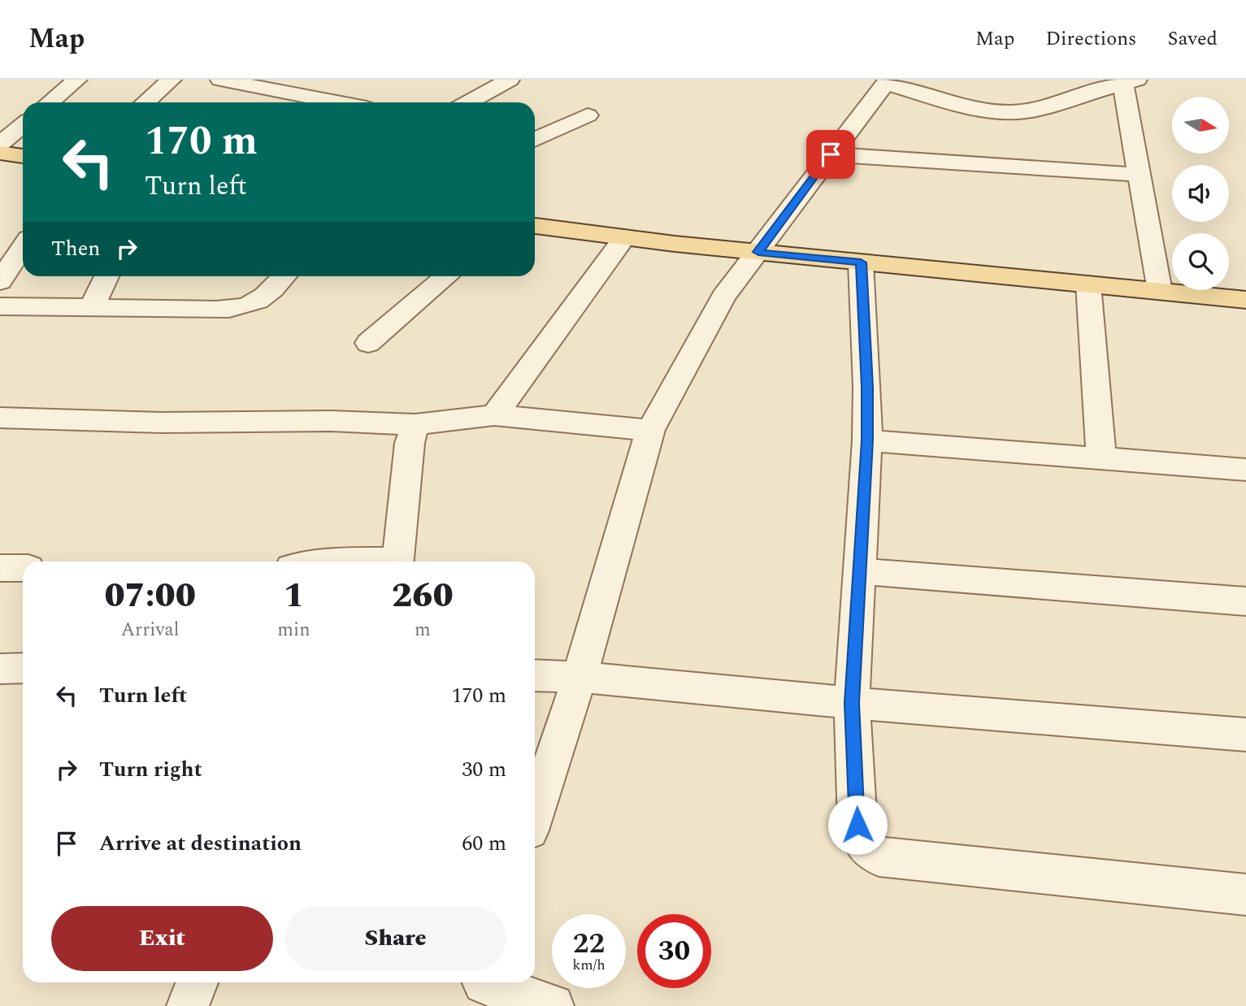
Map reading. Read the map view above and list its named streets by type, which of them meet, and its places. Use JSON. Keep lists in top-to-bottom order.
{
  "north": "right",
  "page": {
    "header": "Map",
    "nav": ["Map", "Directions", "Saved"],
    "turn": ["170 m", "Turn left"],
    "then": "Then",
    "eta": [
      "07:00",
      "Arrival",
      "1",
      "min",
      "260",
      "m"
    ],
    "list": [
      {
        "name": "Turn left",
        "value": "170 m"
      },
      {
        "name": "Turn right",
        "value": "30 m"
      },
      {
        "name": "Arrive at destination",
        "value": "60 m"
      }
    ],
    "buttons": ["Exit", "Share"],
    "speed": "22 km/h",
    "limit": "30"
  }
}
